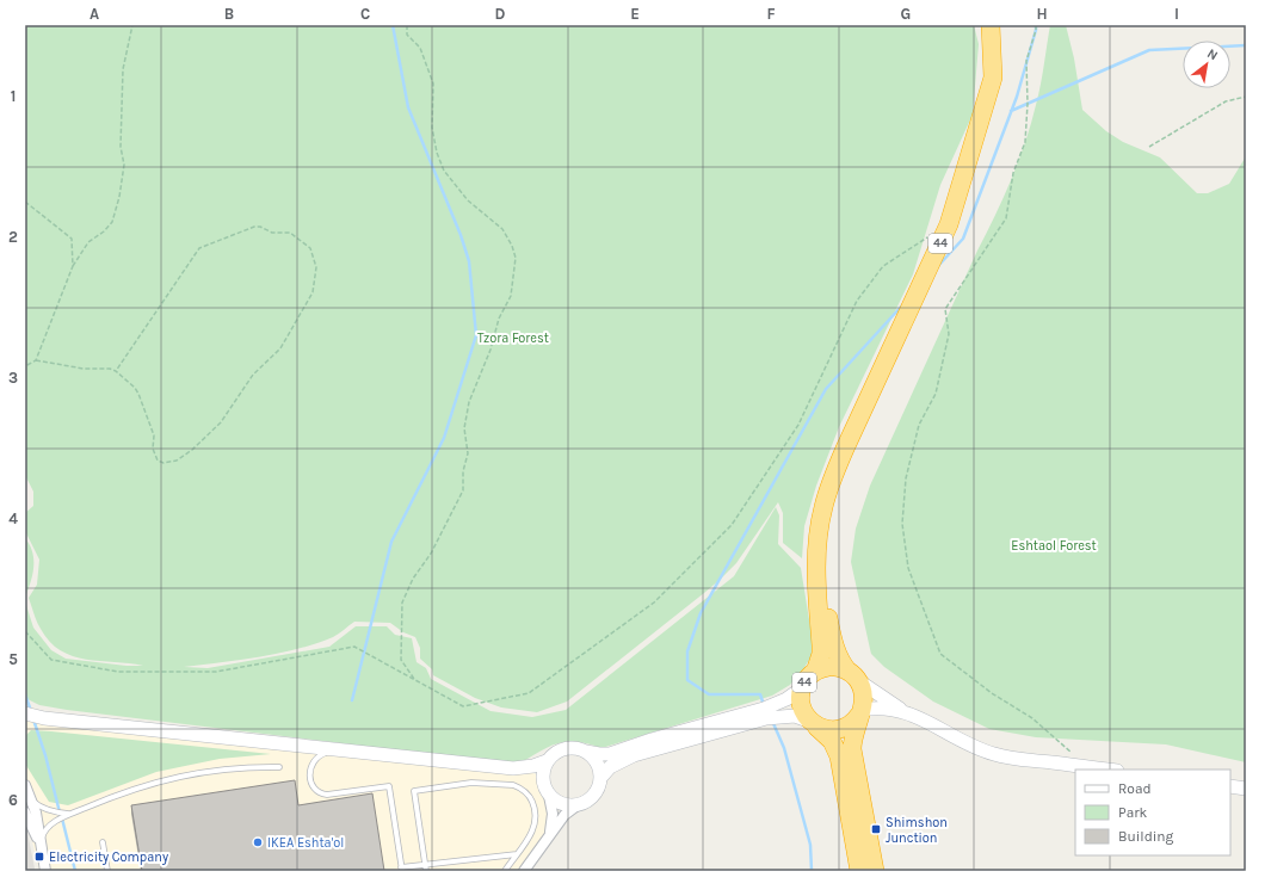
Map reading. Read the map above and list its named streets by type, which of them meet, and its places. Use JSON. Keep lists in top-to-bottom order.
{
  "streets": {
    "highway": ["44"]
  },
  "parks": ["Tzora Forest", "Eshtaol Forest"],
  "places": {
    "transit": ["Shimshon Junction", "Electricity Company"],
    "other": ["IKEA Eshta'ol"]
  },
  "legend": ["Road", "Park", "Building"],
  "north": "top right",
  "grid": {
    "columns": [
      "A",
      "B",
      "C",
      "D",
      "E",
      "F",
      "G",
      "H",
      "I"
    ],
    "rows": [
      "1",
      "2",
      "3",
      "4",
      "5",
      "6"
    ]
  }
}
